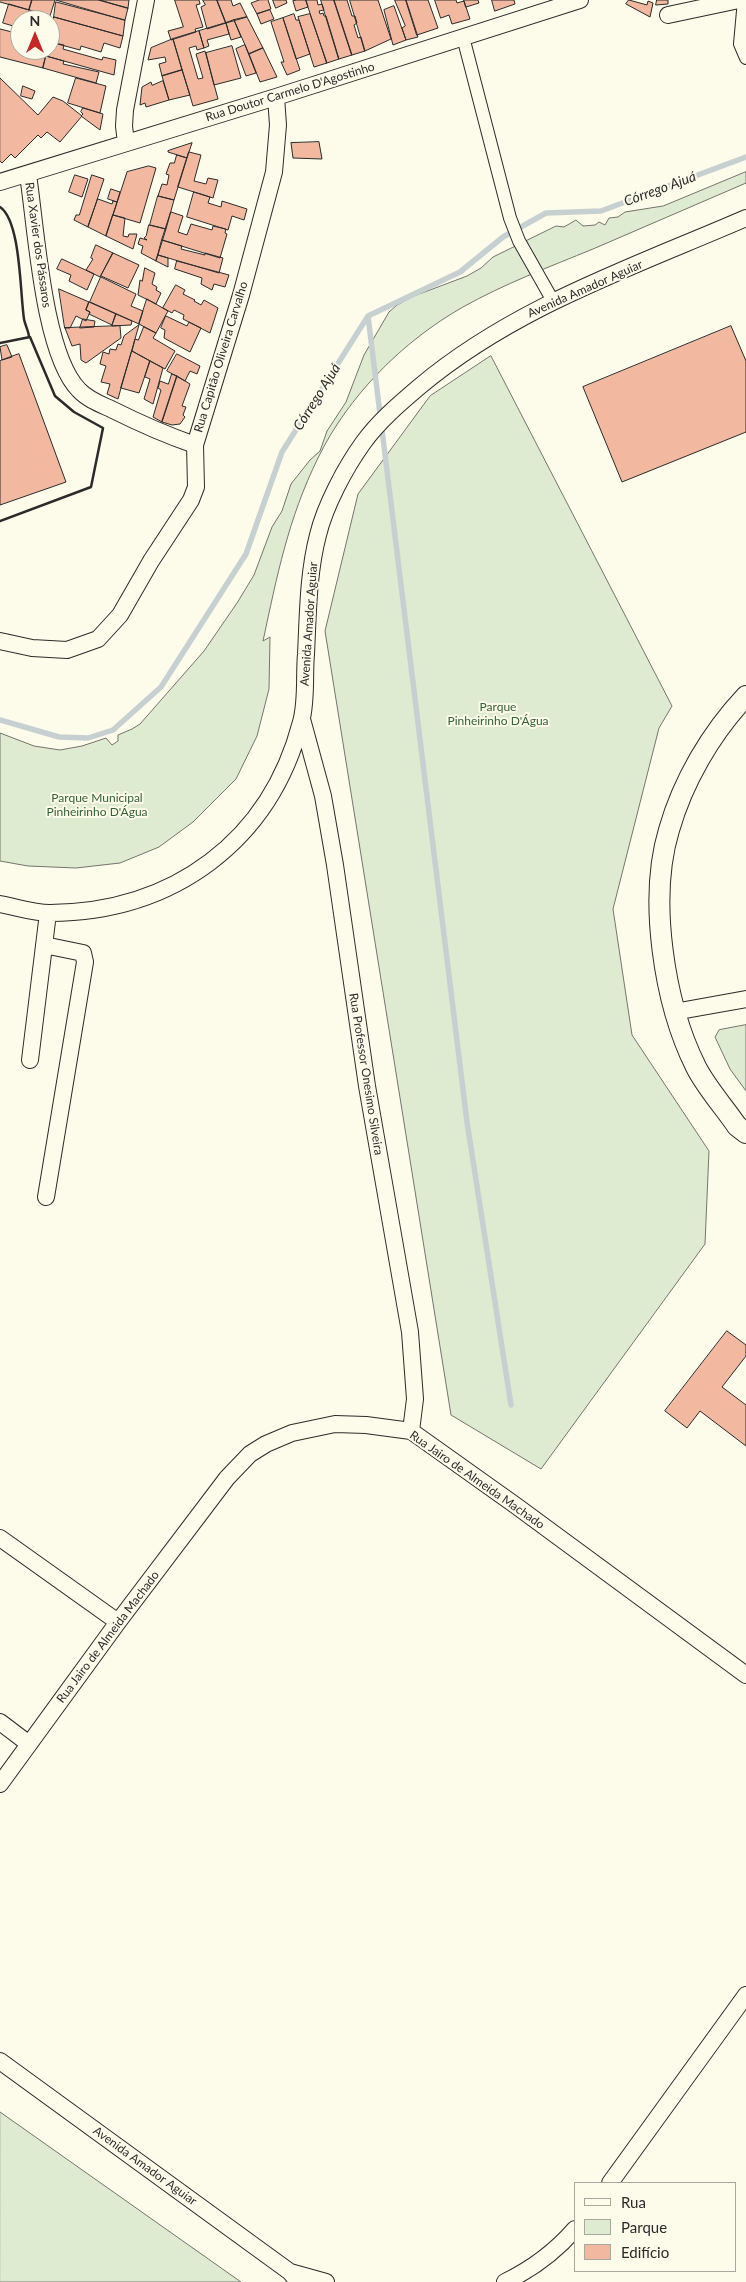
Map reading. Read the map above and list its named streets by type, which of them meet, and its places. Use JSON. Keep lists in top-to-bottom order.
{
  "streets": {
    "street": [
      "Rua Doutor Carmelo D'Agostinho",
      "Rua Xavier dos Pássaros",
      "Avenida Amador Aguiar",
      "Rua Capitão Oliveira Carvalho",
      "Rua Professor Onesimo Silveira",
      "Rua Jairo de Almeida Machado"
    ]
  },
  "crossings": [
    ["Rua Doutor Carmelo D'Agostinho", "Rua Xavier dos Pássaros"],
    ["Rua Doutor Carmelo D'Agostinho", "Rua Capitão Oliveira Carvalho"],
    ["Rua Xavier dos Pássaros", "Rua Capitão Oliveira Carvalho"],
    ["Avenida Amador Aguiar", "Rua Professor Onesimo Silveira"],
    ["Rua Professor Onesimo Silveira", "Rua Jairo de Almeida Machado"]
  ],
  "water": ["Córrego Ajuá"],
  "parks": ["Parque Pinheirinho D'Água", "Parque Municipal Pinheirinho D'Água"],
  "legend": ["Rua", "Parque", "Edifício"],
  "north": "top"
}
